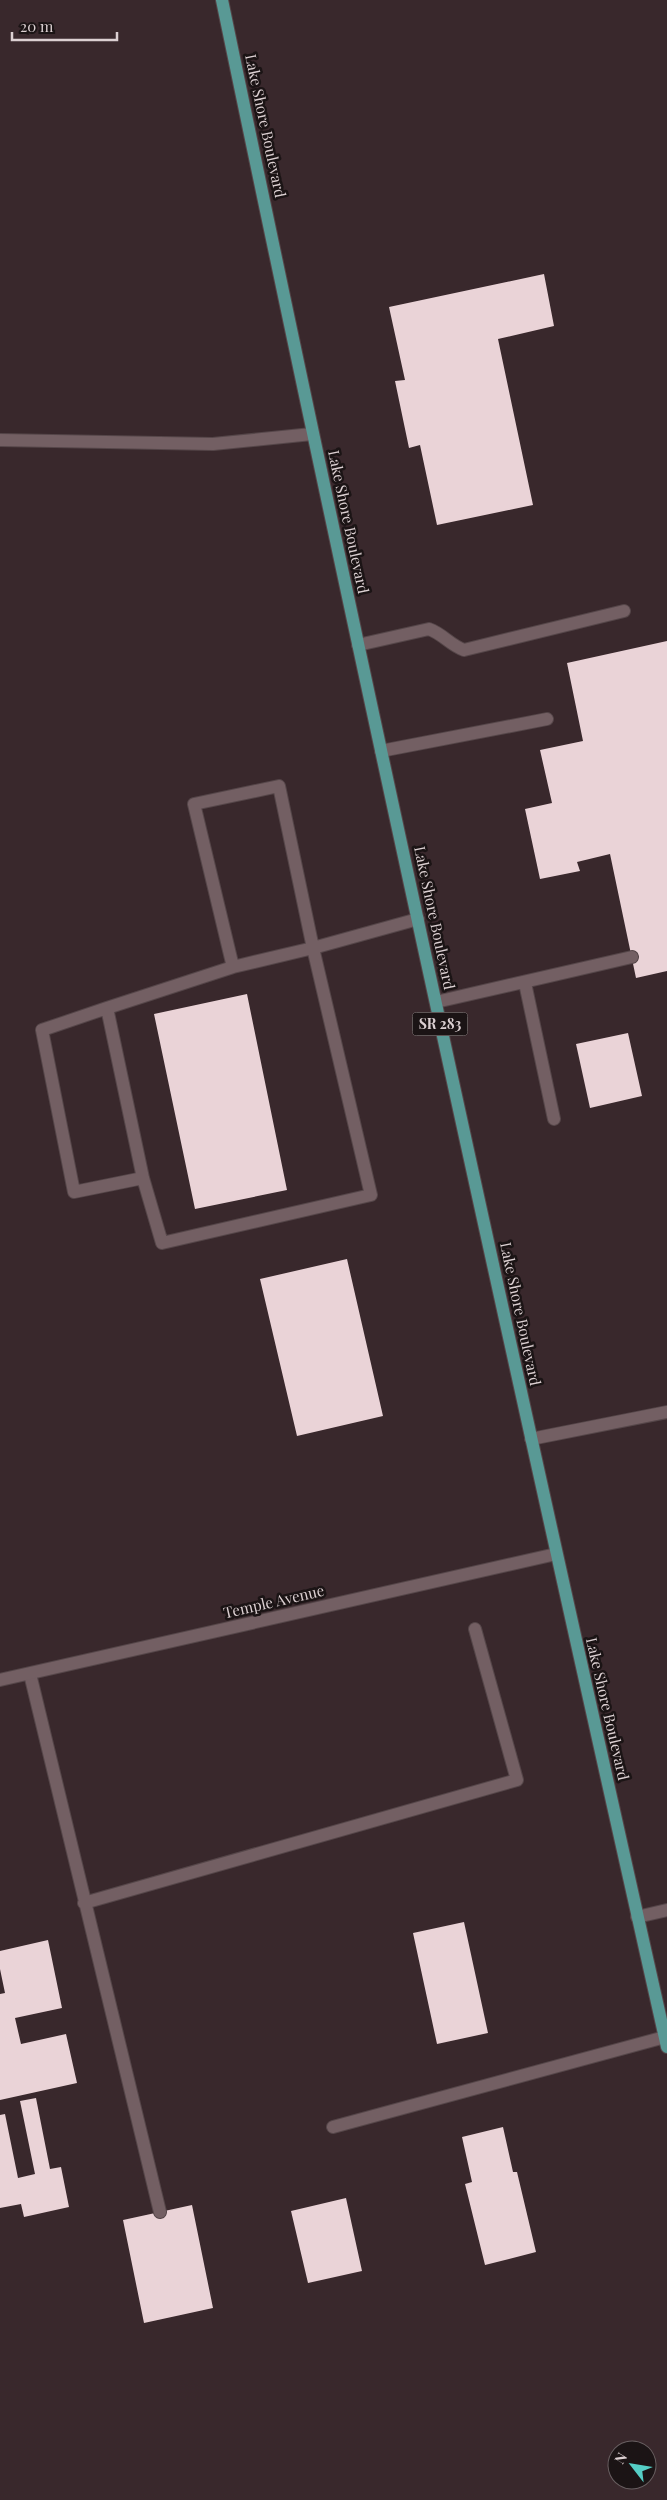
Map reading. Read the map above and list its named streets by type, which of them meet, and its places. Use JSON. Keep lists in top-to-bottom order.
{
  "streets": {
    "main road": ["Lake Shore Boulevard", "SR 283"],
    "street": ["Temple Avenue"]
  },
  "crossings": [
    ["Lake Shore Boulevard", "Temple Avenue"]
  ],
  "scale_bar": "20 m",
  "north": "top left"
}
